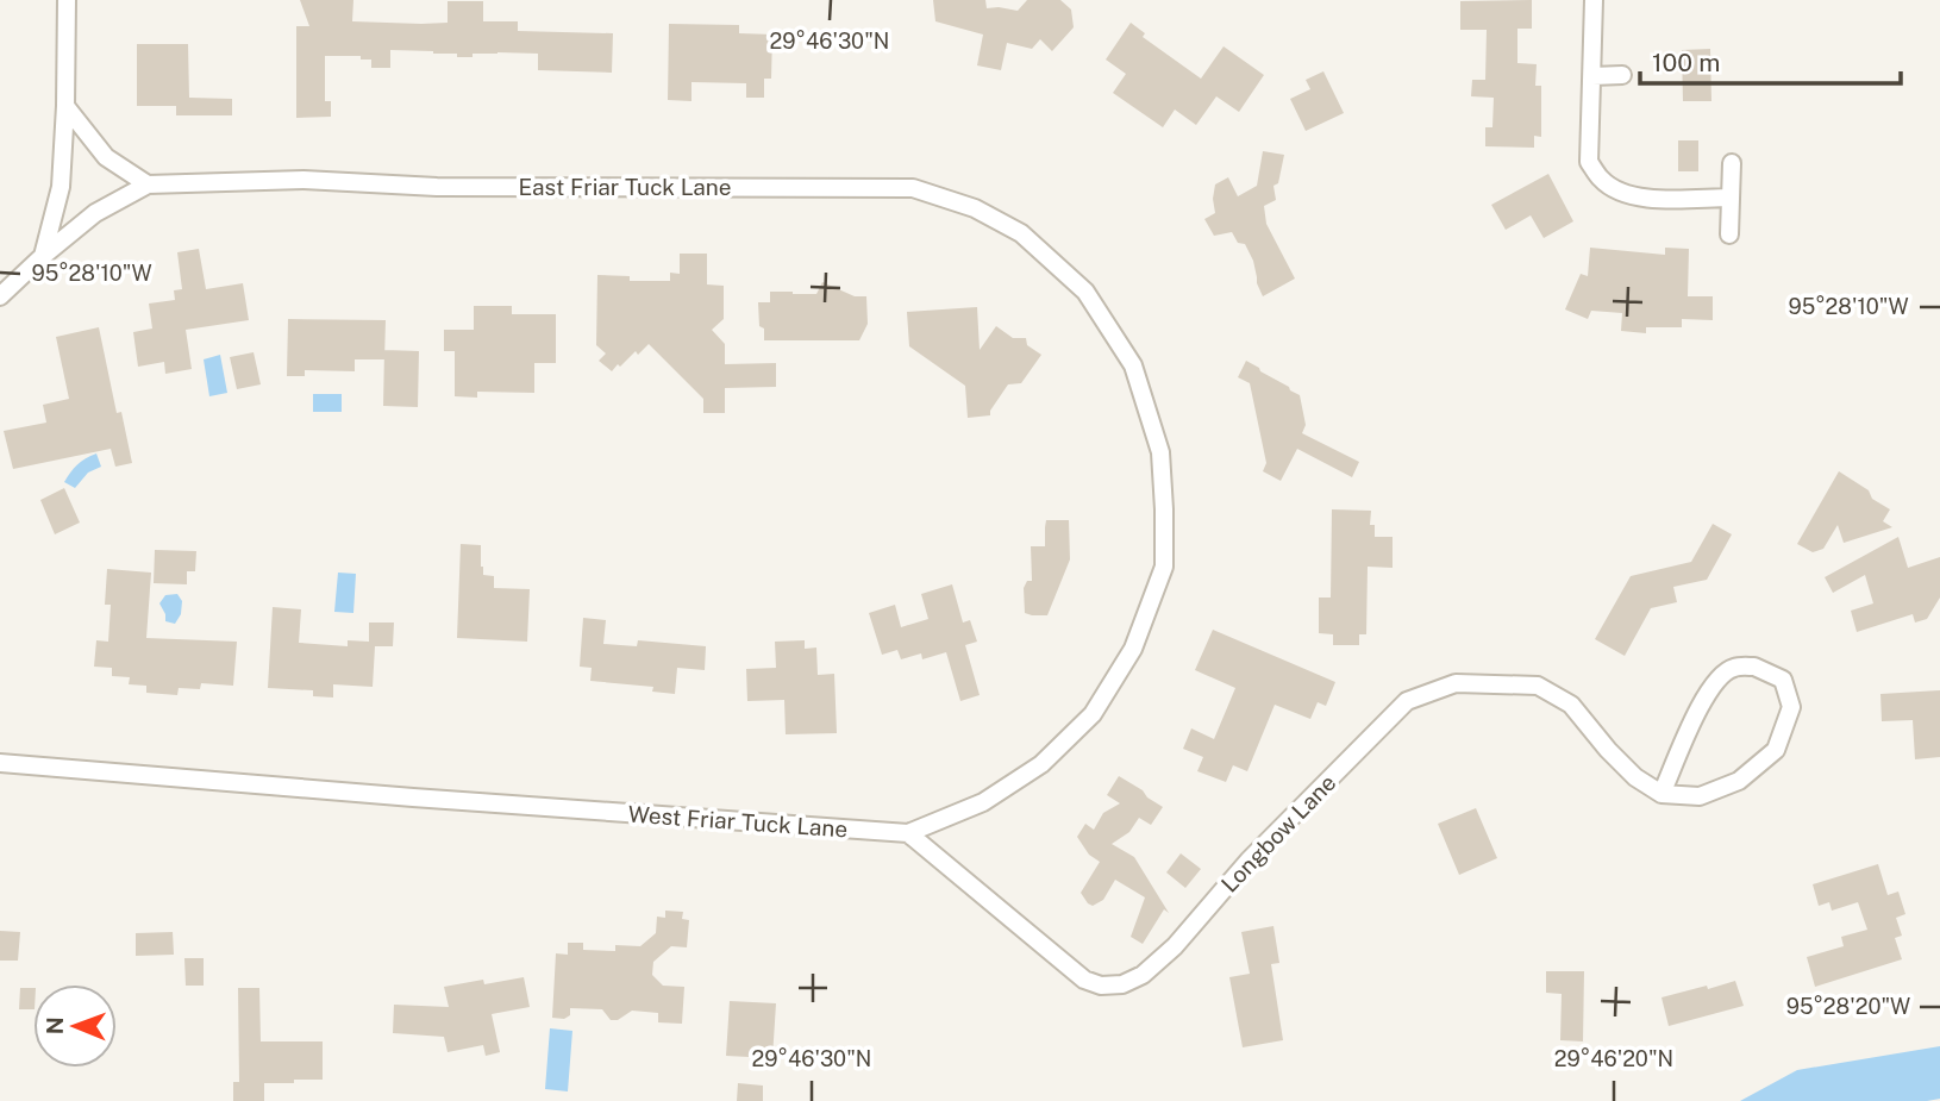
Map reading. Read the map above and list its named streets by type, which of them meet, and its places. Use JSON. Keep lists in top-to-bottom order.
{
  "streets": {
    "street": ["East Friar Tuck Lane", "West Friar Tuck Lane", "Longbow Lane"]
  },
  "crossings": [
    ["East Friar Tuck Lane", "West Friar Tuck Lane"],
    ["West Friar Tuck Lane", "Longbow Lane"]
  ],
  "scale_bar": "100 m",
  "north": "left",
  "coordinates": [
    "29°46'30\"N",
    "95°28'10\"W",
    "95°28'20\"W",
    "29°46'20\"N"
  ]
}
